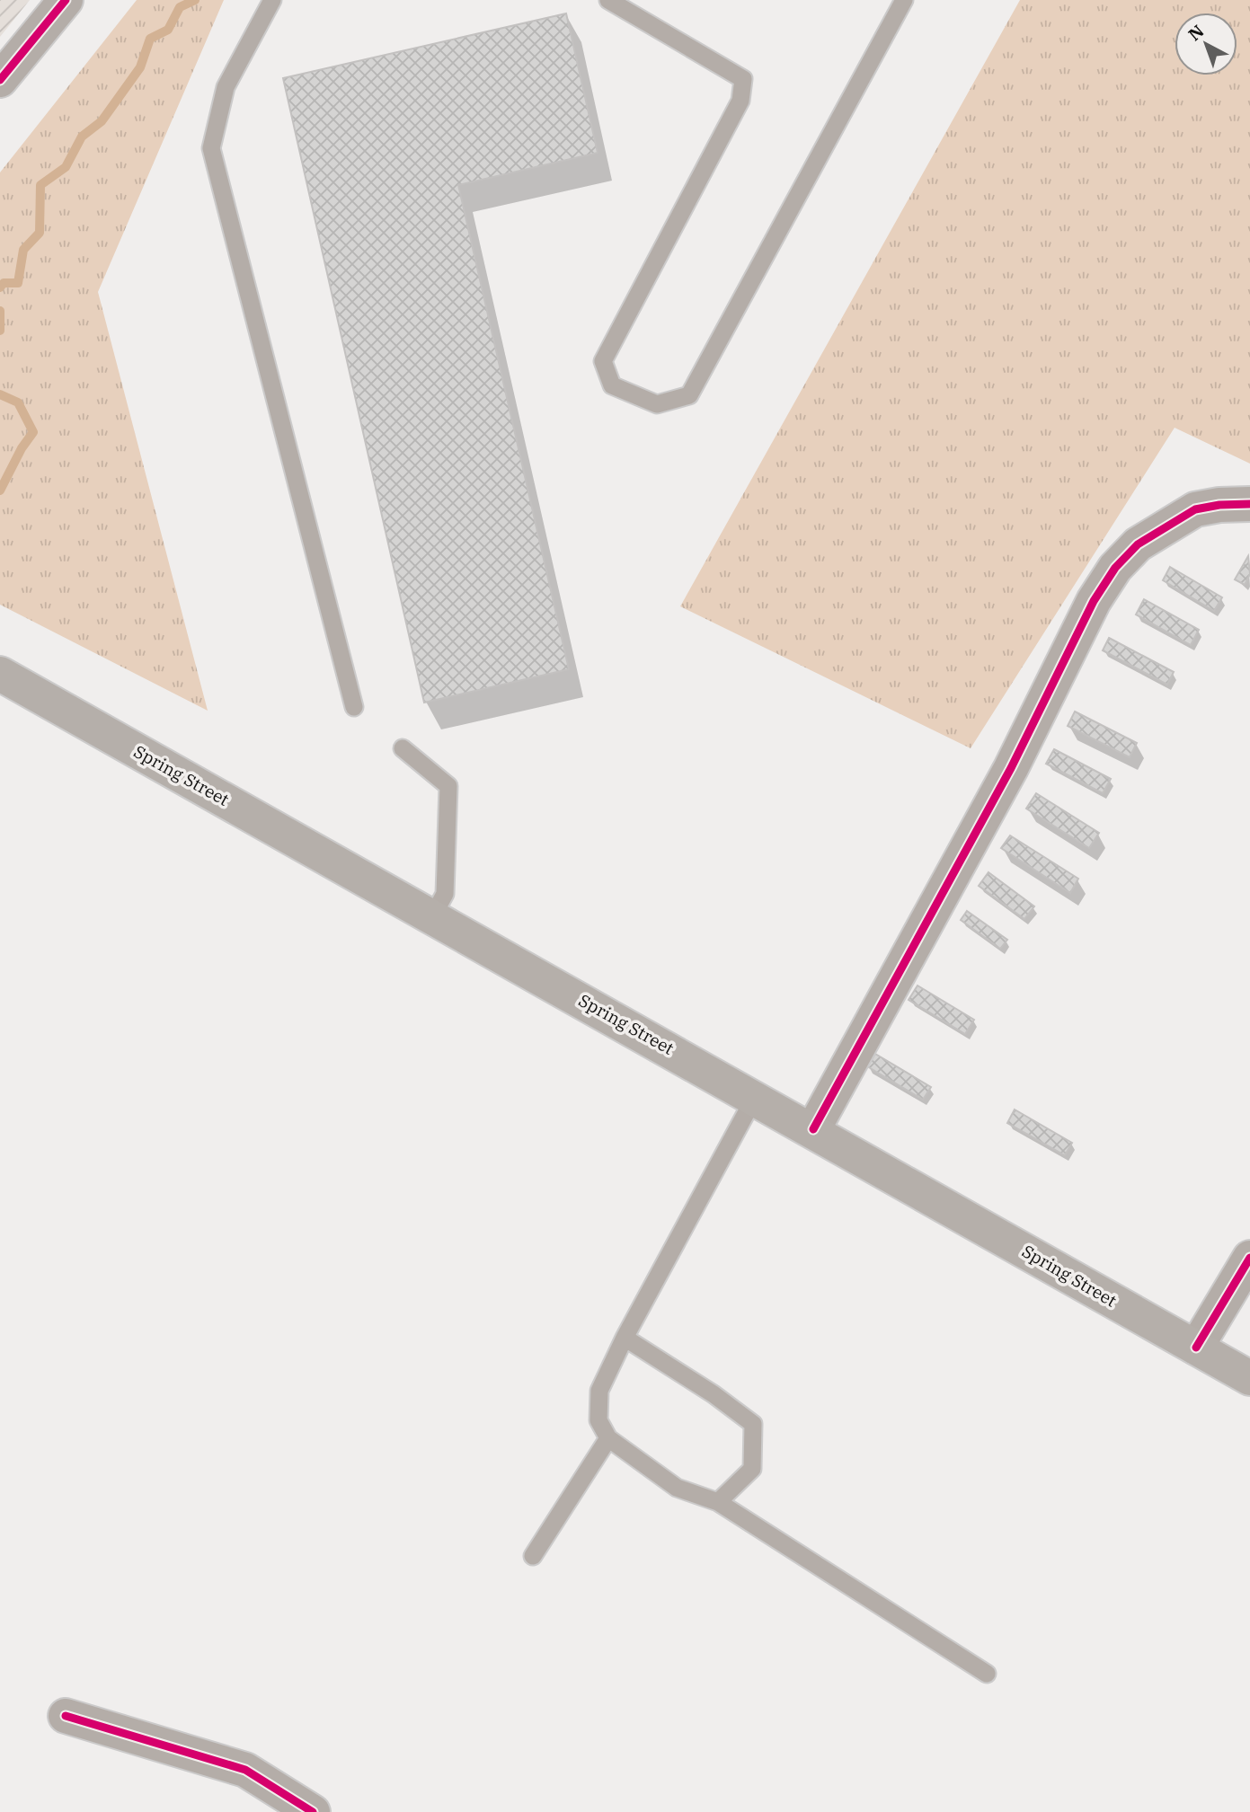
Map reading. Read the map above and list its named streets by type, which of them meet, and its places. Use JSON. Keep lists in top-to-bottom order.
{
  "streets": {
    "main road": ["Spring Street"]
  },
  "north": "top left"
}
